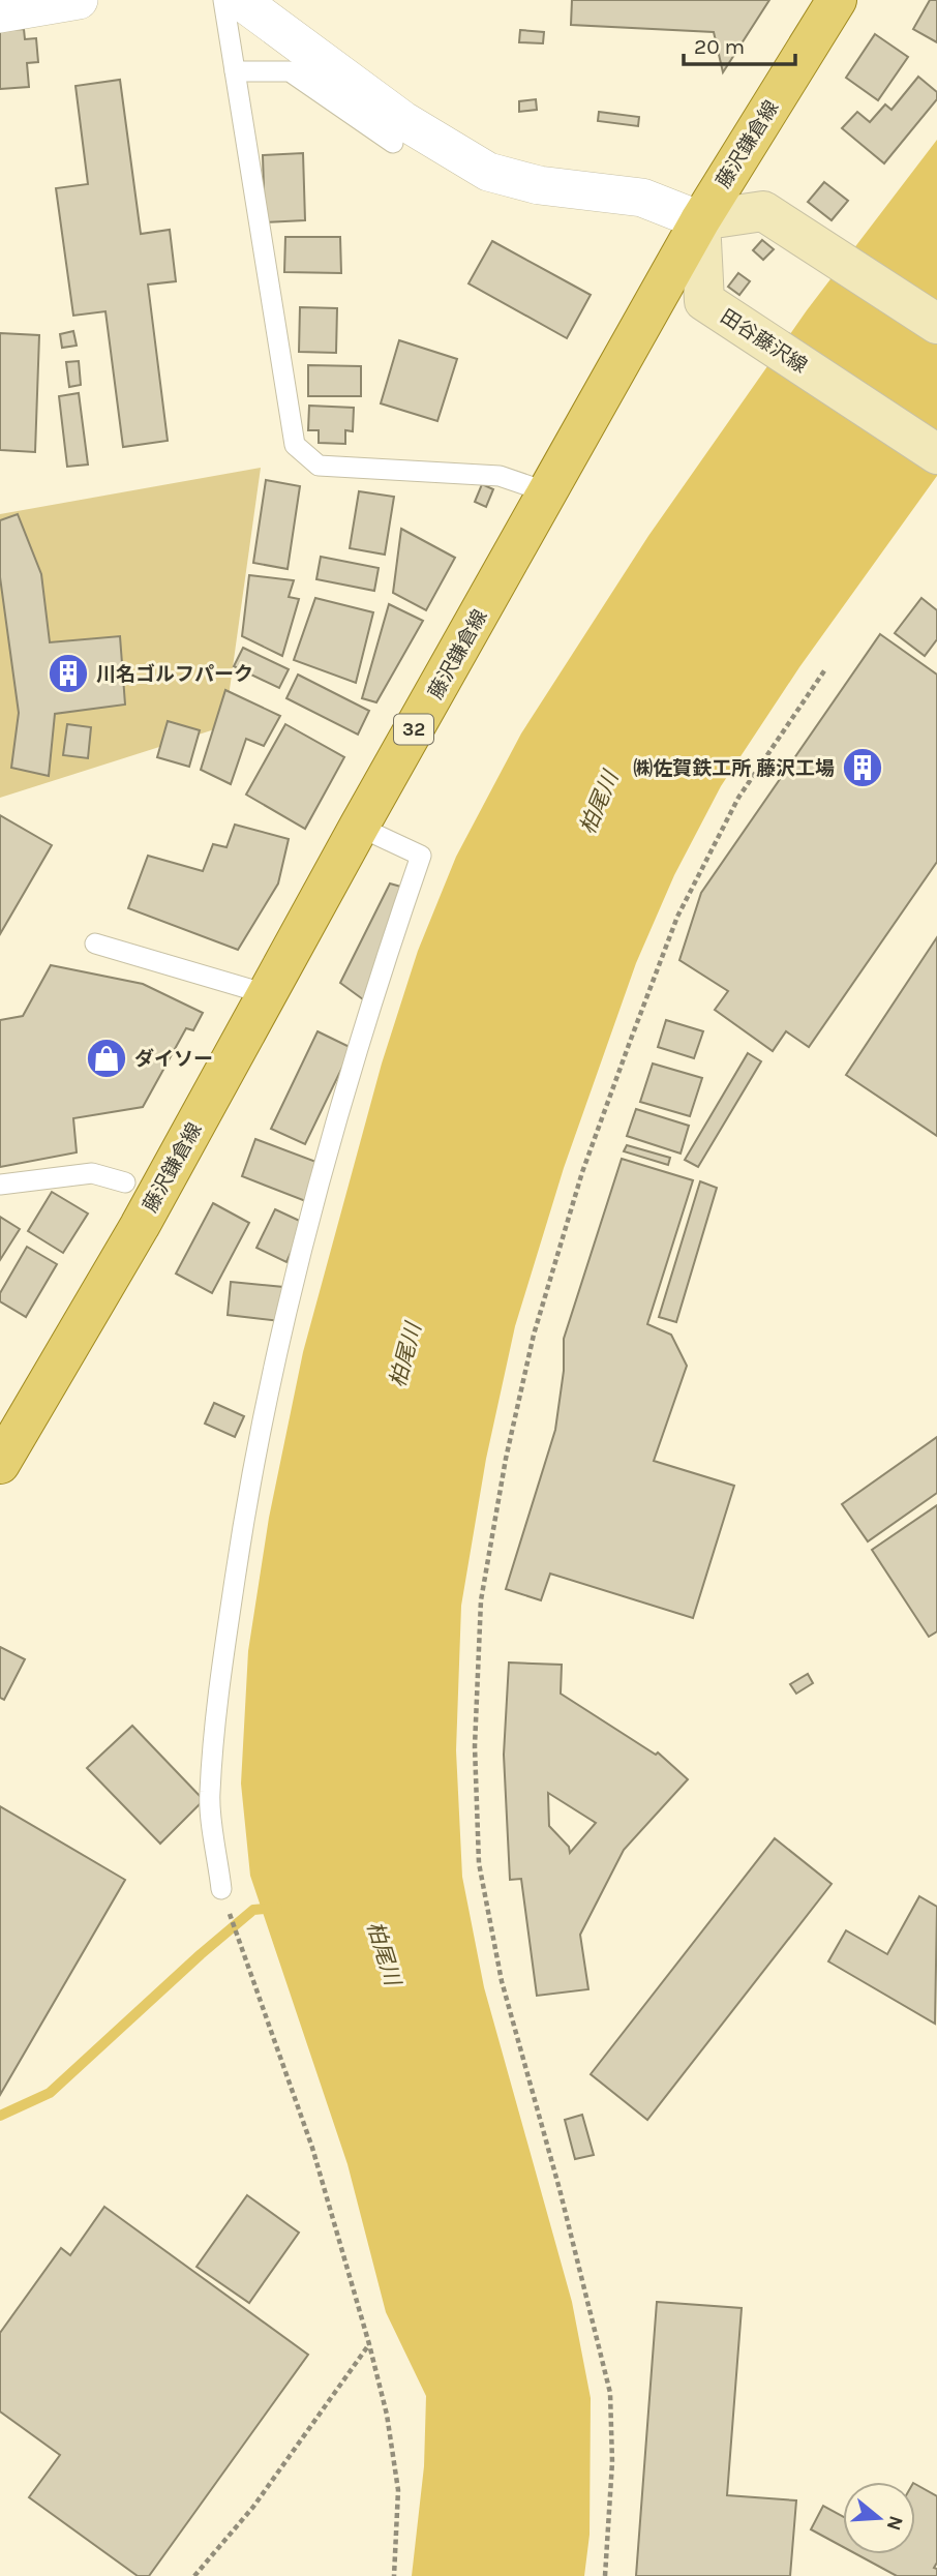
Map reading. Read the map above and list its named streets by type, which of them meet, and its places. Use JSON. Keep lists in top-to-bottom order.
{
  "streets": {
    "main road": ["藤沢鎌倉線", "田谷藤沢線", "32"]
  },
  "crossings": [
    ["藤沢鎌倉線", "田谷藤沢線"]
  ],
  "water": ["柏尾川"],
  "places": {
    "building": ["川名ゴルフパーク", "㈱佐賀鉄工所 藤沢工場"],
    "shop": ["ダイソー"]
  },
  "scale_bar": "20 m",
  "north": "right"
}
